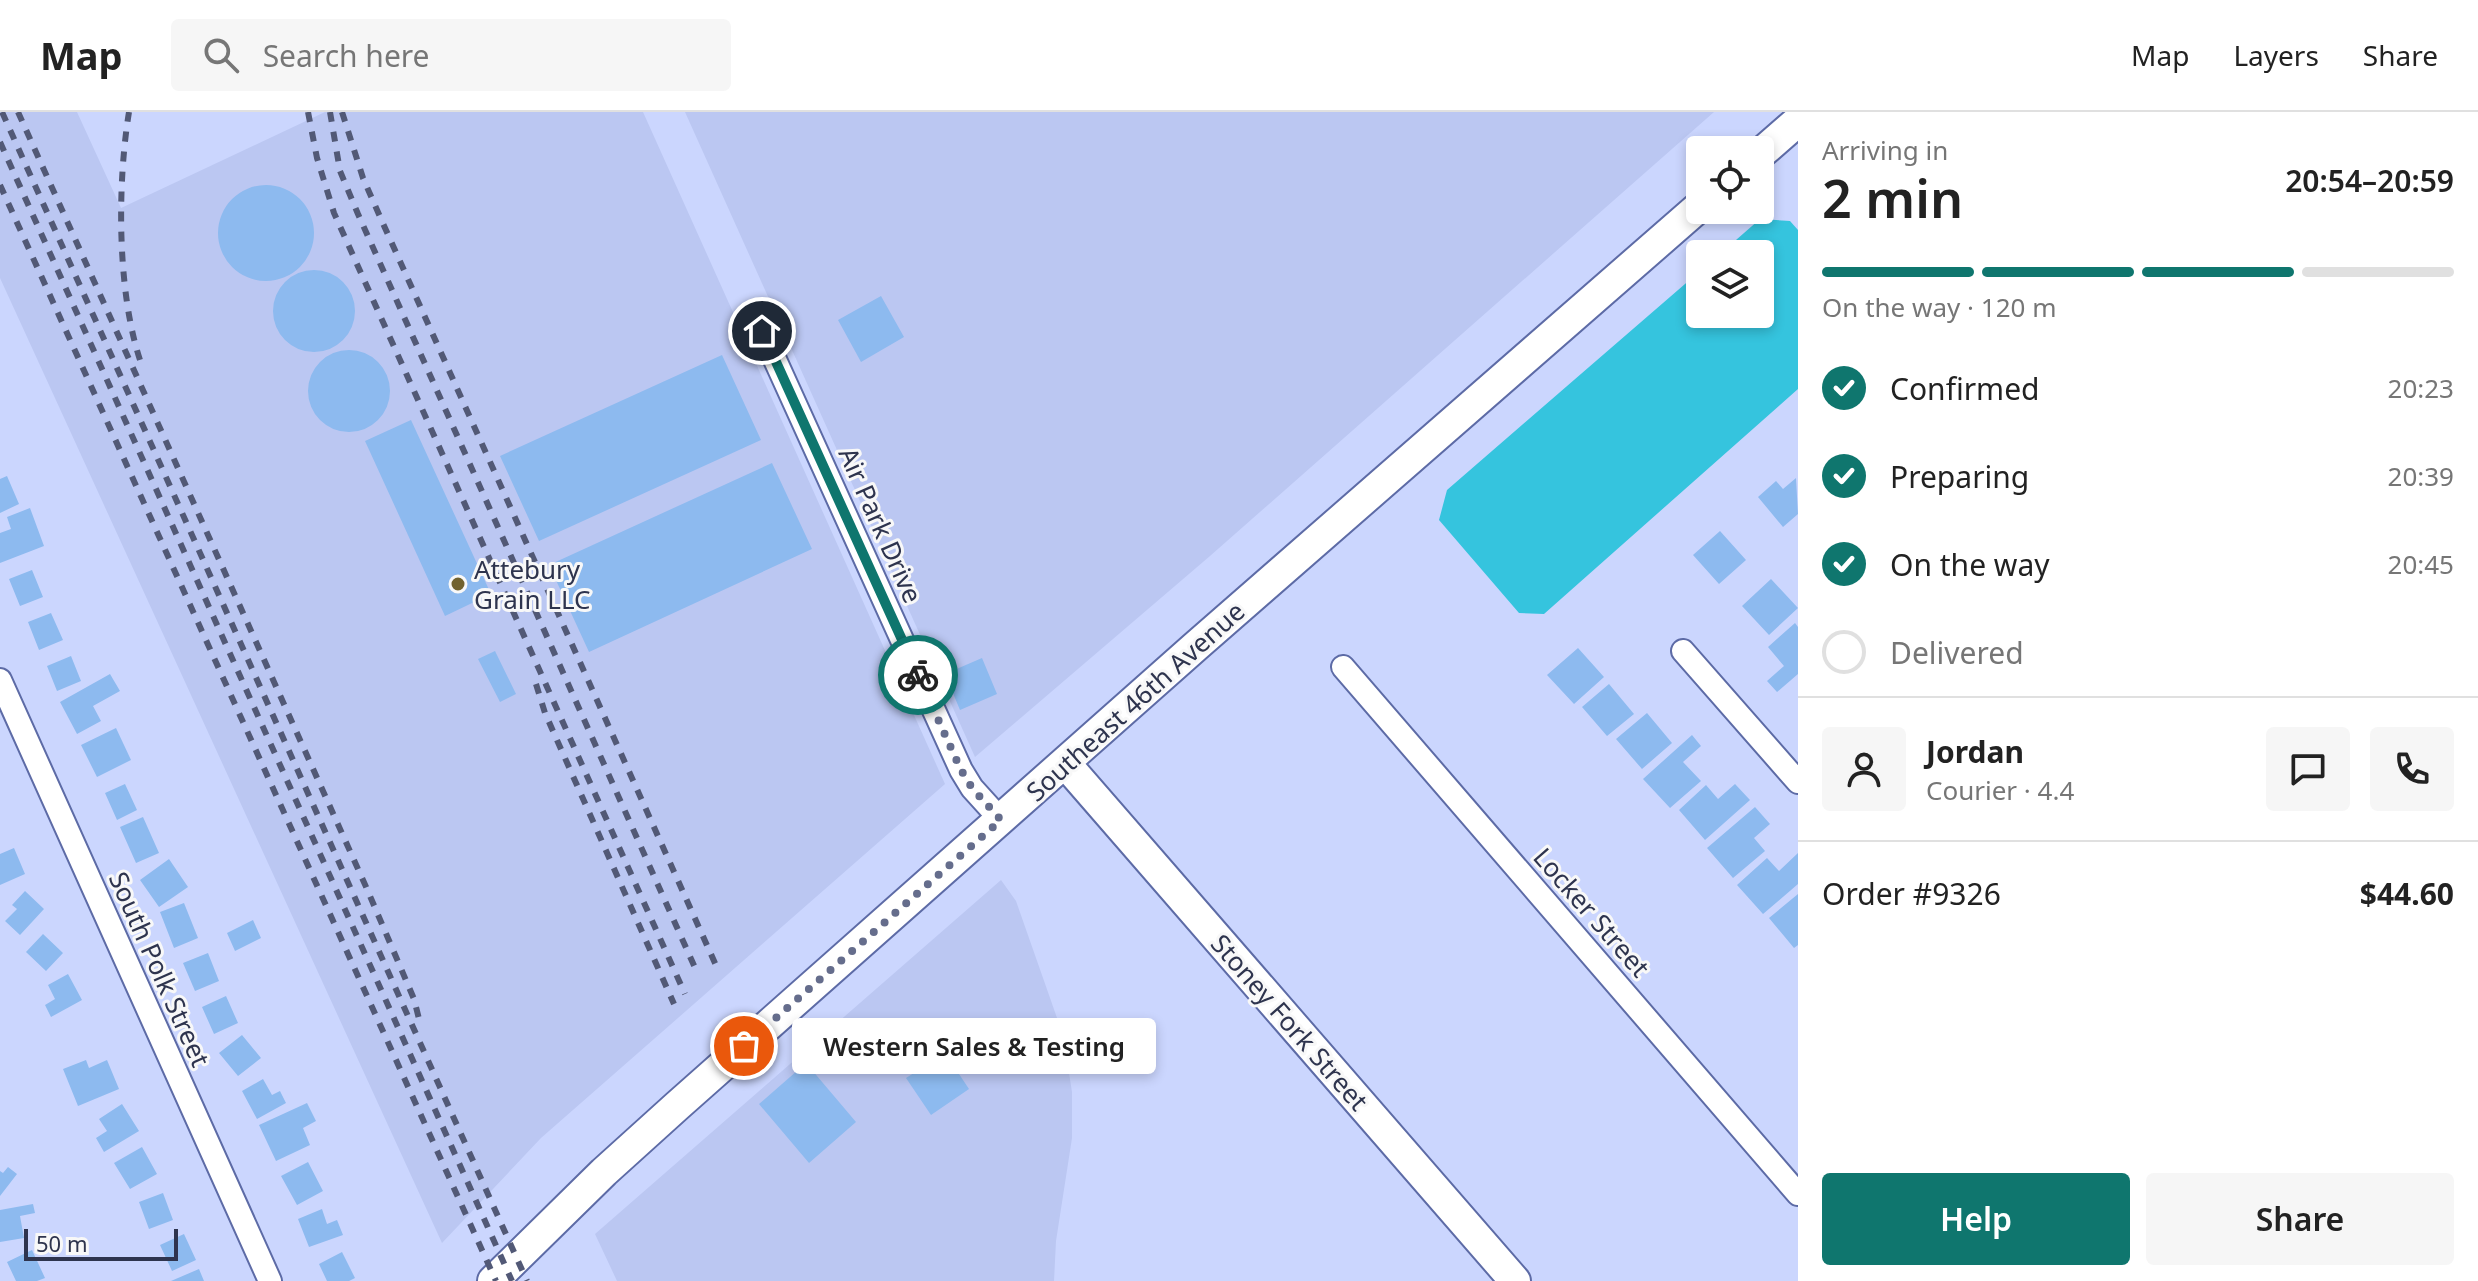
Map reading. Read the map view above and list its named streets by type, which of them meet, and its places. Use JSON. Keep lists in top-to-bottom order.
{
  "streets": {
    "main road": ["Southeast 46th Avenue", "Stoney Fork Street"],
    "street": ["Air Park Drive", "Locker Street", "South Polk Street"]
  },
  "crossings": [
    ["Air Park Drive", "Southeast 46th Avenue"],
    ["Southeast 46th Avenue", "Stoney Fork Street"]
  ],
  "places": ["Attebury Grain LLC", "Western Sales & Testing"],
  "scale_bar": "50 m",
  "page": {
    "header": "Map",
    "search": "Search here",
    "nav": ["Map", "Layers", "Share"],
    "heading": ["2 min", "Arriving in", "20:54–20:59"],
    "panel": [
      "Jordan",
      "Courier · 4.4",
      "Order #9326",
      "$44.60"
    ],
    "bar": "On the way · 120 m",
    "list": [
      ["Confirmed", "20:23"],
      ["Preparing", "20:39"],
      ["On the way", "20:45"],
      "Delivered"
    ],
    "bubble": "Western Sales & Testing",
    "buttons": ["Help", "Share"],
    "scale": "50 m"
  }
}
